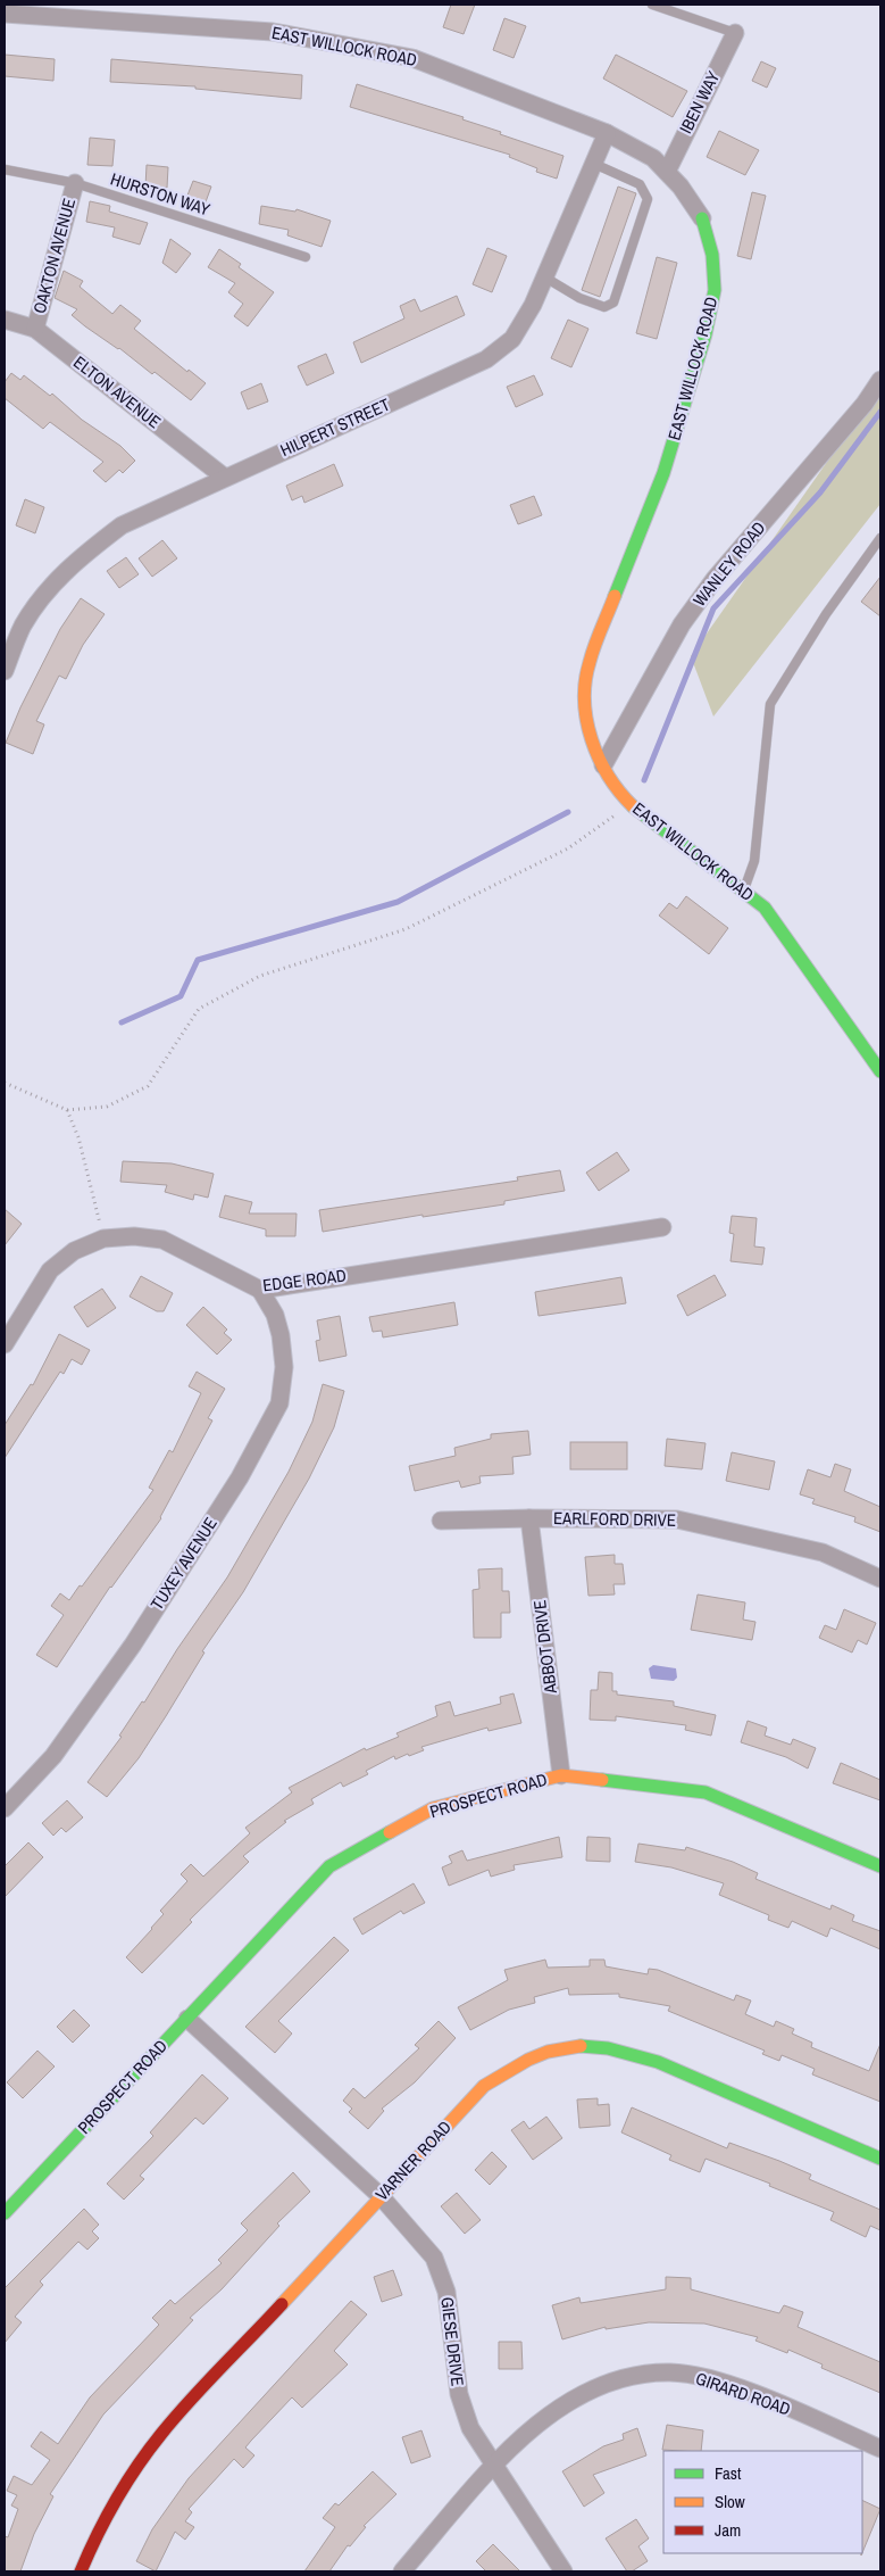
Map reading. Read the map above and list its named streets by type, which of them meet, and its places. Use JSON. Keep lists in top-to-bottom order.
{
  "streets": {
    "street": [
      "EAST WILLOCK ROAD",
      "IBEN WAY",
      "OAKTON AVENUE",
      "ELTON AVENUE",
      "HILPERT STREET",
      "WANLEY ROAD",
      "EDGE ROAD",
      "EARLFORD DRIVE",
      "TUXEY AVENUE",
      "ABBOT DRIVE",
      "PROSPECT ROAD",
      "VARNER ROAD",
      "GIESE DRIVE",
      "GIRARD ROAD"
    ],
    "lane": ["HURSTON WAY"]
  },
  "crossings": [
    ["EAST WILLOCK ROAD", "IBEN WAY"],
    ["EAST WILLOCK ROAD", "HILPERT STREET"],
    ["EAST WILLOCK ROAD", "WANLEY ROAD"],
    ["HURSTON WAY", "OAKTON AVENUE"],
    ["OAKTON AVENUE", "ELTON AVENUE"],
    ["ELTON AVENUE", "HILPERT STREET"],
    ["EDGE ROAD", "TUXEY AVENUE"],
    ["EARLFORD DRIVE", "ABBOT DRIVE"],
    ["ABBOT DRIVE", "PROSPECT ROAD"],
    ["PROSPECT ROAD", "GIESE DRIVE"],
    ["VARNER ROAD", "GIESE DRIVE"],
    ["GIESE DRIVE", "GIRARD ROAD"]
  ],
  "legend": ["Fast", "Slow", "Jam"]
}
